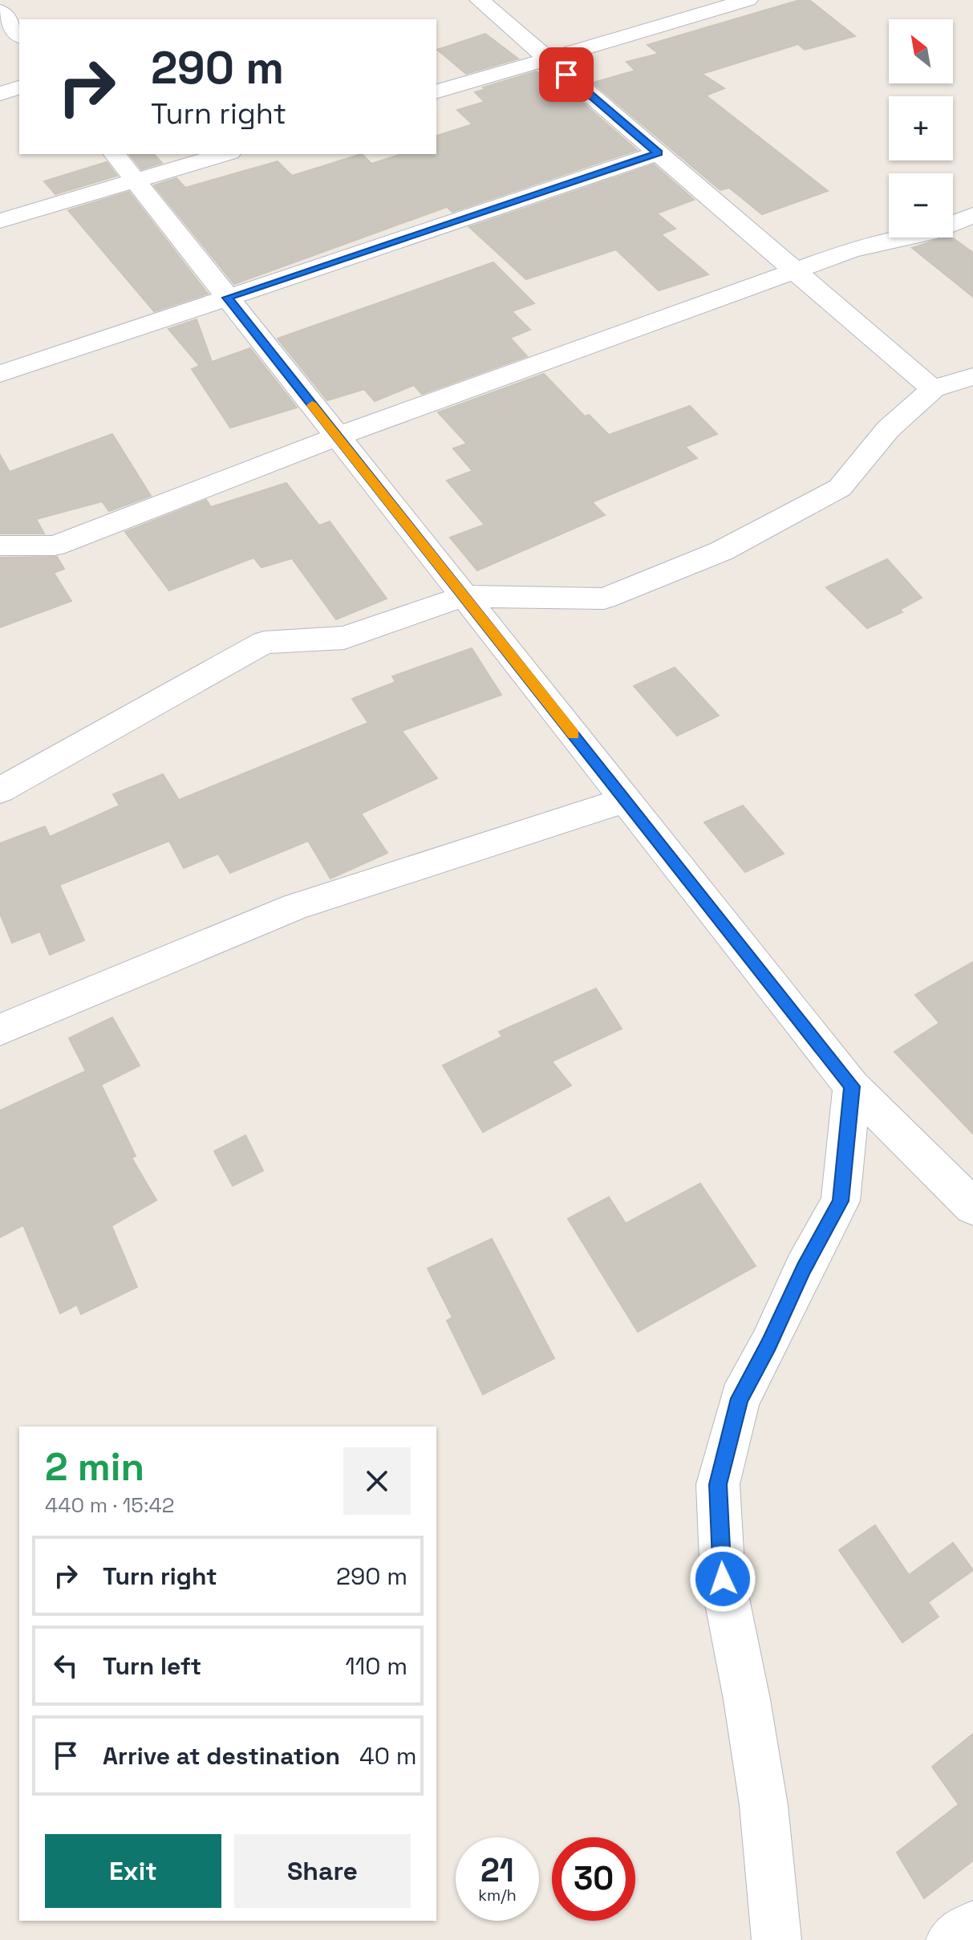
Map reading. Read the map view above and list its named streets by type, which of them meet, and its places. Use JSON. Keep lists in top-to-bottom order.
{
  "north": "top left",
  "page": {
    "map_buttons": ["+", "−"],
    "turn": ["290 m", "Turn right"],
    "heading": ["2 min", "440 m · 15:42"],
    "list": [
      {
        "name": "Turn right",
        "value": "290 m"
      },
      {
        "name": "Turn left",
        "value": "110 m"
      },
      {
        "name": "Arrive at destination",
        "value": "40 m"
      }
    ],
    "buttons": ["Exit", "Share"],
    "speed": "21 km/h",
    "limit": "30"
  }
}
